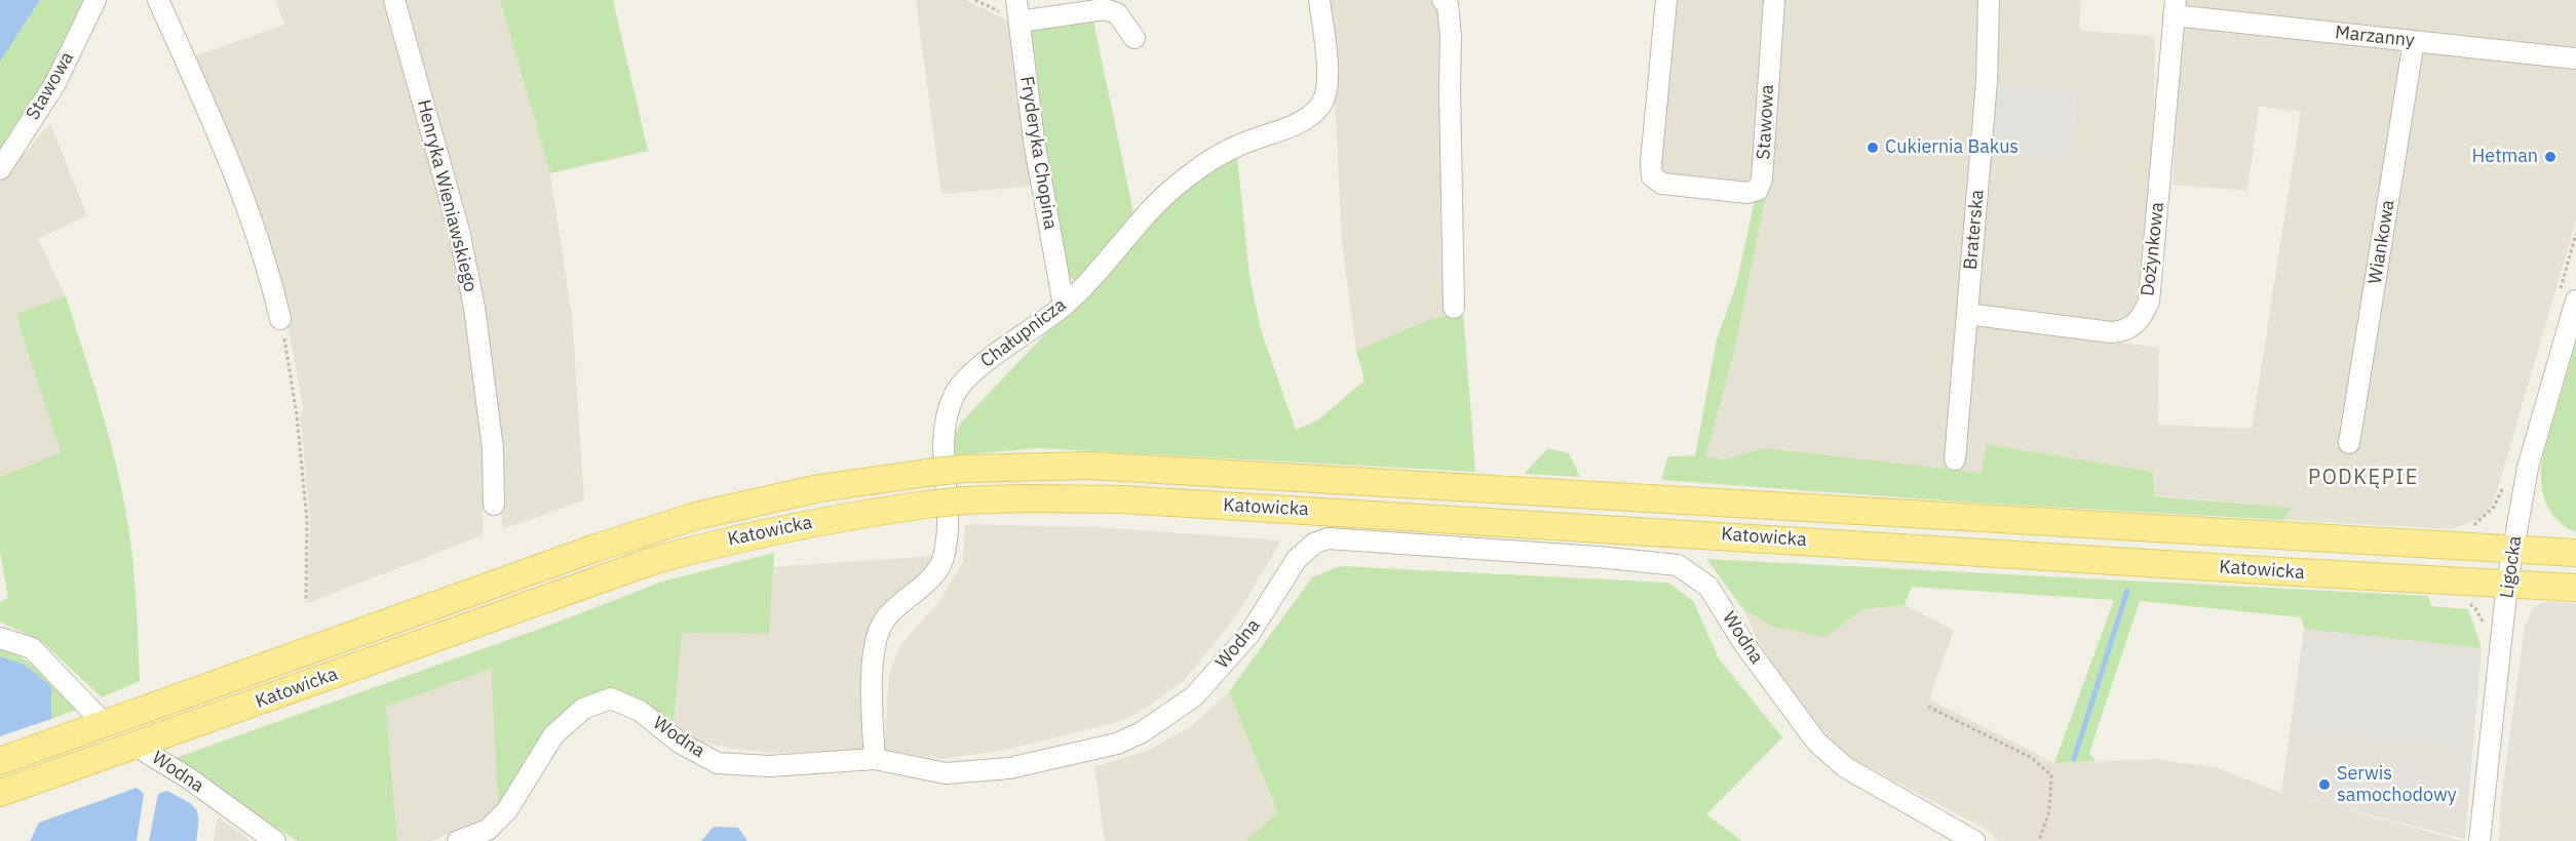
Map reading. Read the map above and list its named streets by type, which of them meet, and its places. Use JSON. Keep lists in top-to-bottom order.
{
  "streets": {
    "main road": ["Katowicka"],
    "street": [
      "Marzanny",
      "Stawowa",
      "Fryderyka Chopina",
      "Henryka Wieniawskiego",
      "Braterska",
      "Wiankowa",
      "Dożynkowa",
      "Chałupnicza",
      "Ligocka",
      "Wodna"
    ]
  },
  "crossings": [
    ["Marzanny", "Wiankowa"],
    ["Marzanny", "Dożynkowa"],
    ["Fryderyka Chopina", "Chałupnicza"],
    ["Braterska", "Dożynkowa"],
    ["Chałupnicza", "Wodna"],
    ["Katowicka", "Ligocka"],
    ["Katowicka", "Wodna"]
  ],
  "districts": ["PODKĘPIE"],
  "places": ["Cukiernia Bakus", "Hetman", "Serwis samochodowy"]
}
